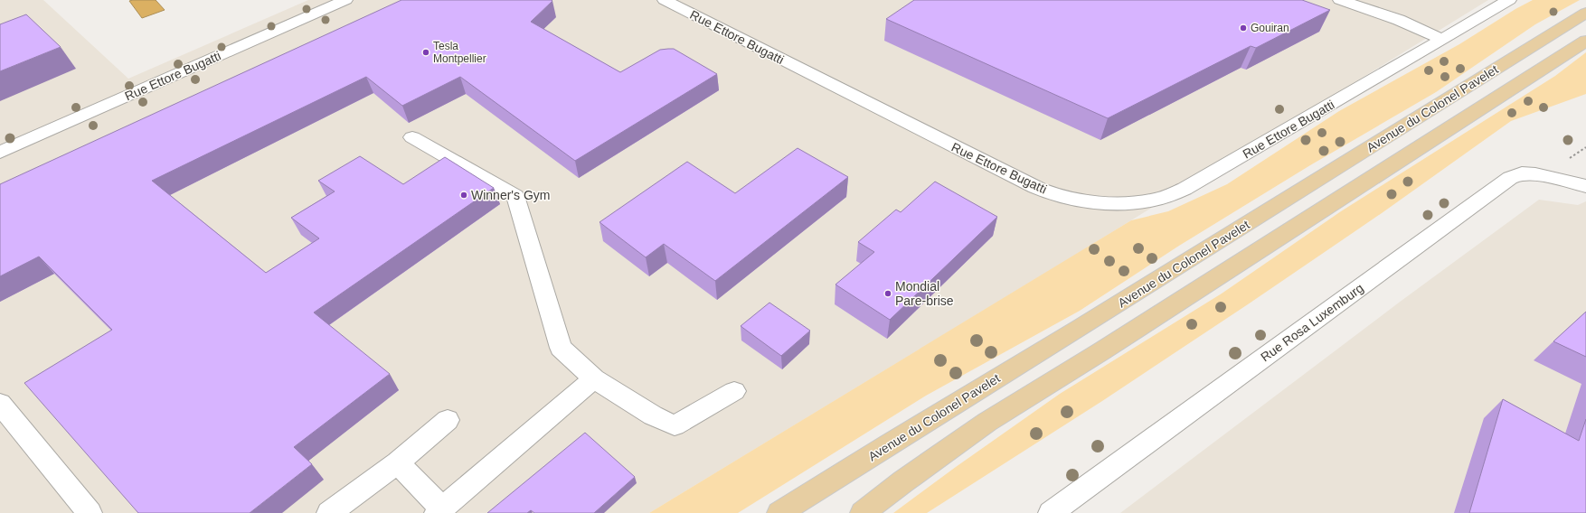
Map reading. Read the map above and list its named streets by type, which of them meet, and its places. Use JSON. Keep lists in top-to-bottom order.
{
  "streets": {
    "main road": ["Avenue du Colonel Pavelet"],
    "street": ["Rue Ettore Bugatti", "Rue Rosa Luxemburg"]
  },
  "places": [
    "Gouiran",
    "Tesla Montpellier",
    "Winner's Gym",
    "Mondial Pare-brise"
  ]
}
